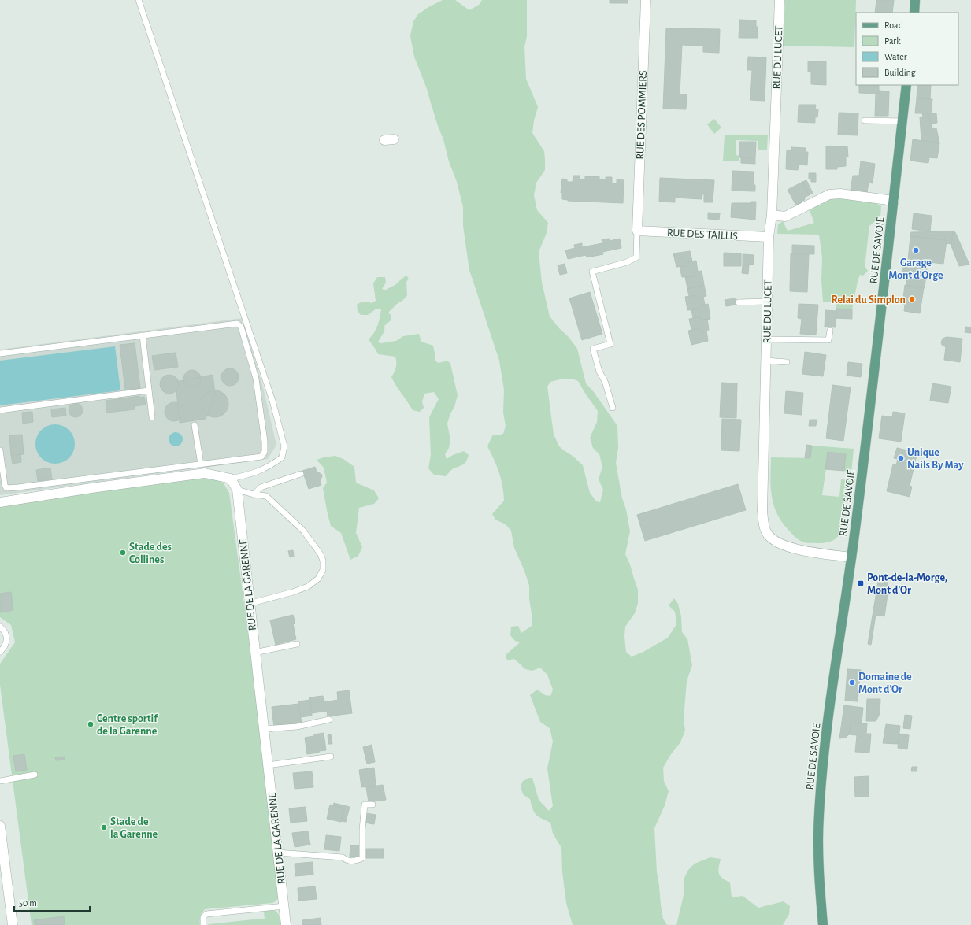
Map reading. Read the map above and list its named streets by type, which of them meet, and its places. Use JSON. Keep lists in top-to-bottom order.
{
  "streets": {
    "main road": ["RUE DE SAVOIE"],
    "street": [
      "RUE DU LUCET",
      "RUE DES POMMIERS",
      "RUE DES TAILLIS",
      "RUE DE LA GARENNE"
    ]
  },
  "crossings": [
    ["RUE DU LUCET", "RUE DES TAILLIS"],
    ["RUE DU LUCET", "RUE DE SAVOIE"],
    ["RUE DES POMMIERS", "RUE DES TAILLIS"]
  ],
  "places": {
    "other": [
      "Garage Mont d'Orge",
      "Relai du Simplon",
      "Unique Nails By May",
      "Stade des Collines",
      "Domaine de Mont d'Or",
      "Centre sportif de la Garenne",
      "Stade de la Garenne"
    ],
    "transit": ["Pont-de-la-Morge, Mont d'Or"]
  },
  "legend": [
    "Road",
    "Park",
    "Water",
    "Building"
  ],
  "scale_bar": "50 m"
}
